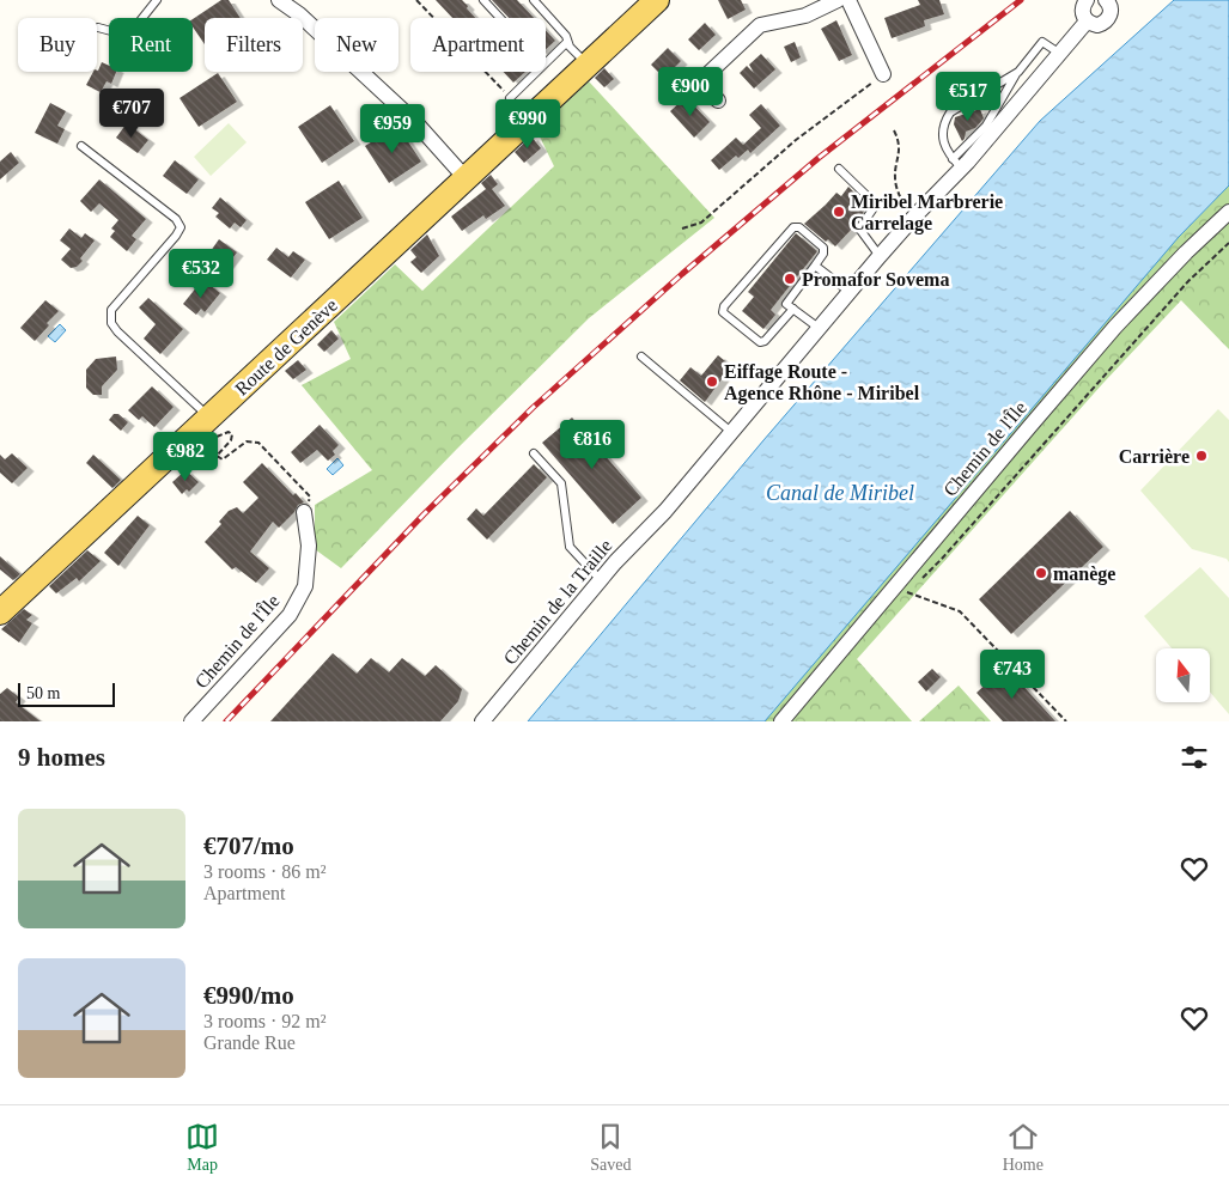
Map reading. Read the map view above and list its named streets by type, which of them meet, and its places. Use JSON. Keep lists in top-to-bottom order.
{
  "streets": {
    "main road": ["Route de Genève"],
    "street": ["Chemin de l'Île", "Chemin de la Traille"]
  },
  "water": ["Canal de Miribel"],
  "places": [
    "Miribel Marbrerie Carrelage",
    "Promafor Sovema",
    "Eiffage Route - Agence Rhône - Miribel",
    "Carrière",
    "manège"
  ],
  "scale_bar": "50 m",
  "north": "top",
  "page": {
    "chip": [
      "Buy",
      "Rent",
      "Filters",
      "New",
      "Apartment"
    ],
    "price": [
      "€900",
      "€517",
      "€707",
      "€990",
      "€959",
      "€532",
      "€816",
      "€982",
      "€743"
    ],
    "scale": "50 m",
    "heading": "9 homes",
    "list": [
      {
        "name": "€707/mo",
        "note": "3 rooms · 86 m² · Apartment"
      },
      {
        "name": "€990/mo",
        "note": "3 rooms · 92 m² · Grande Rue"
      }
    ],
    "tabs": ["Map", "Saved", "Home"]
  }
}
